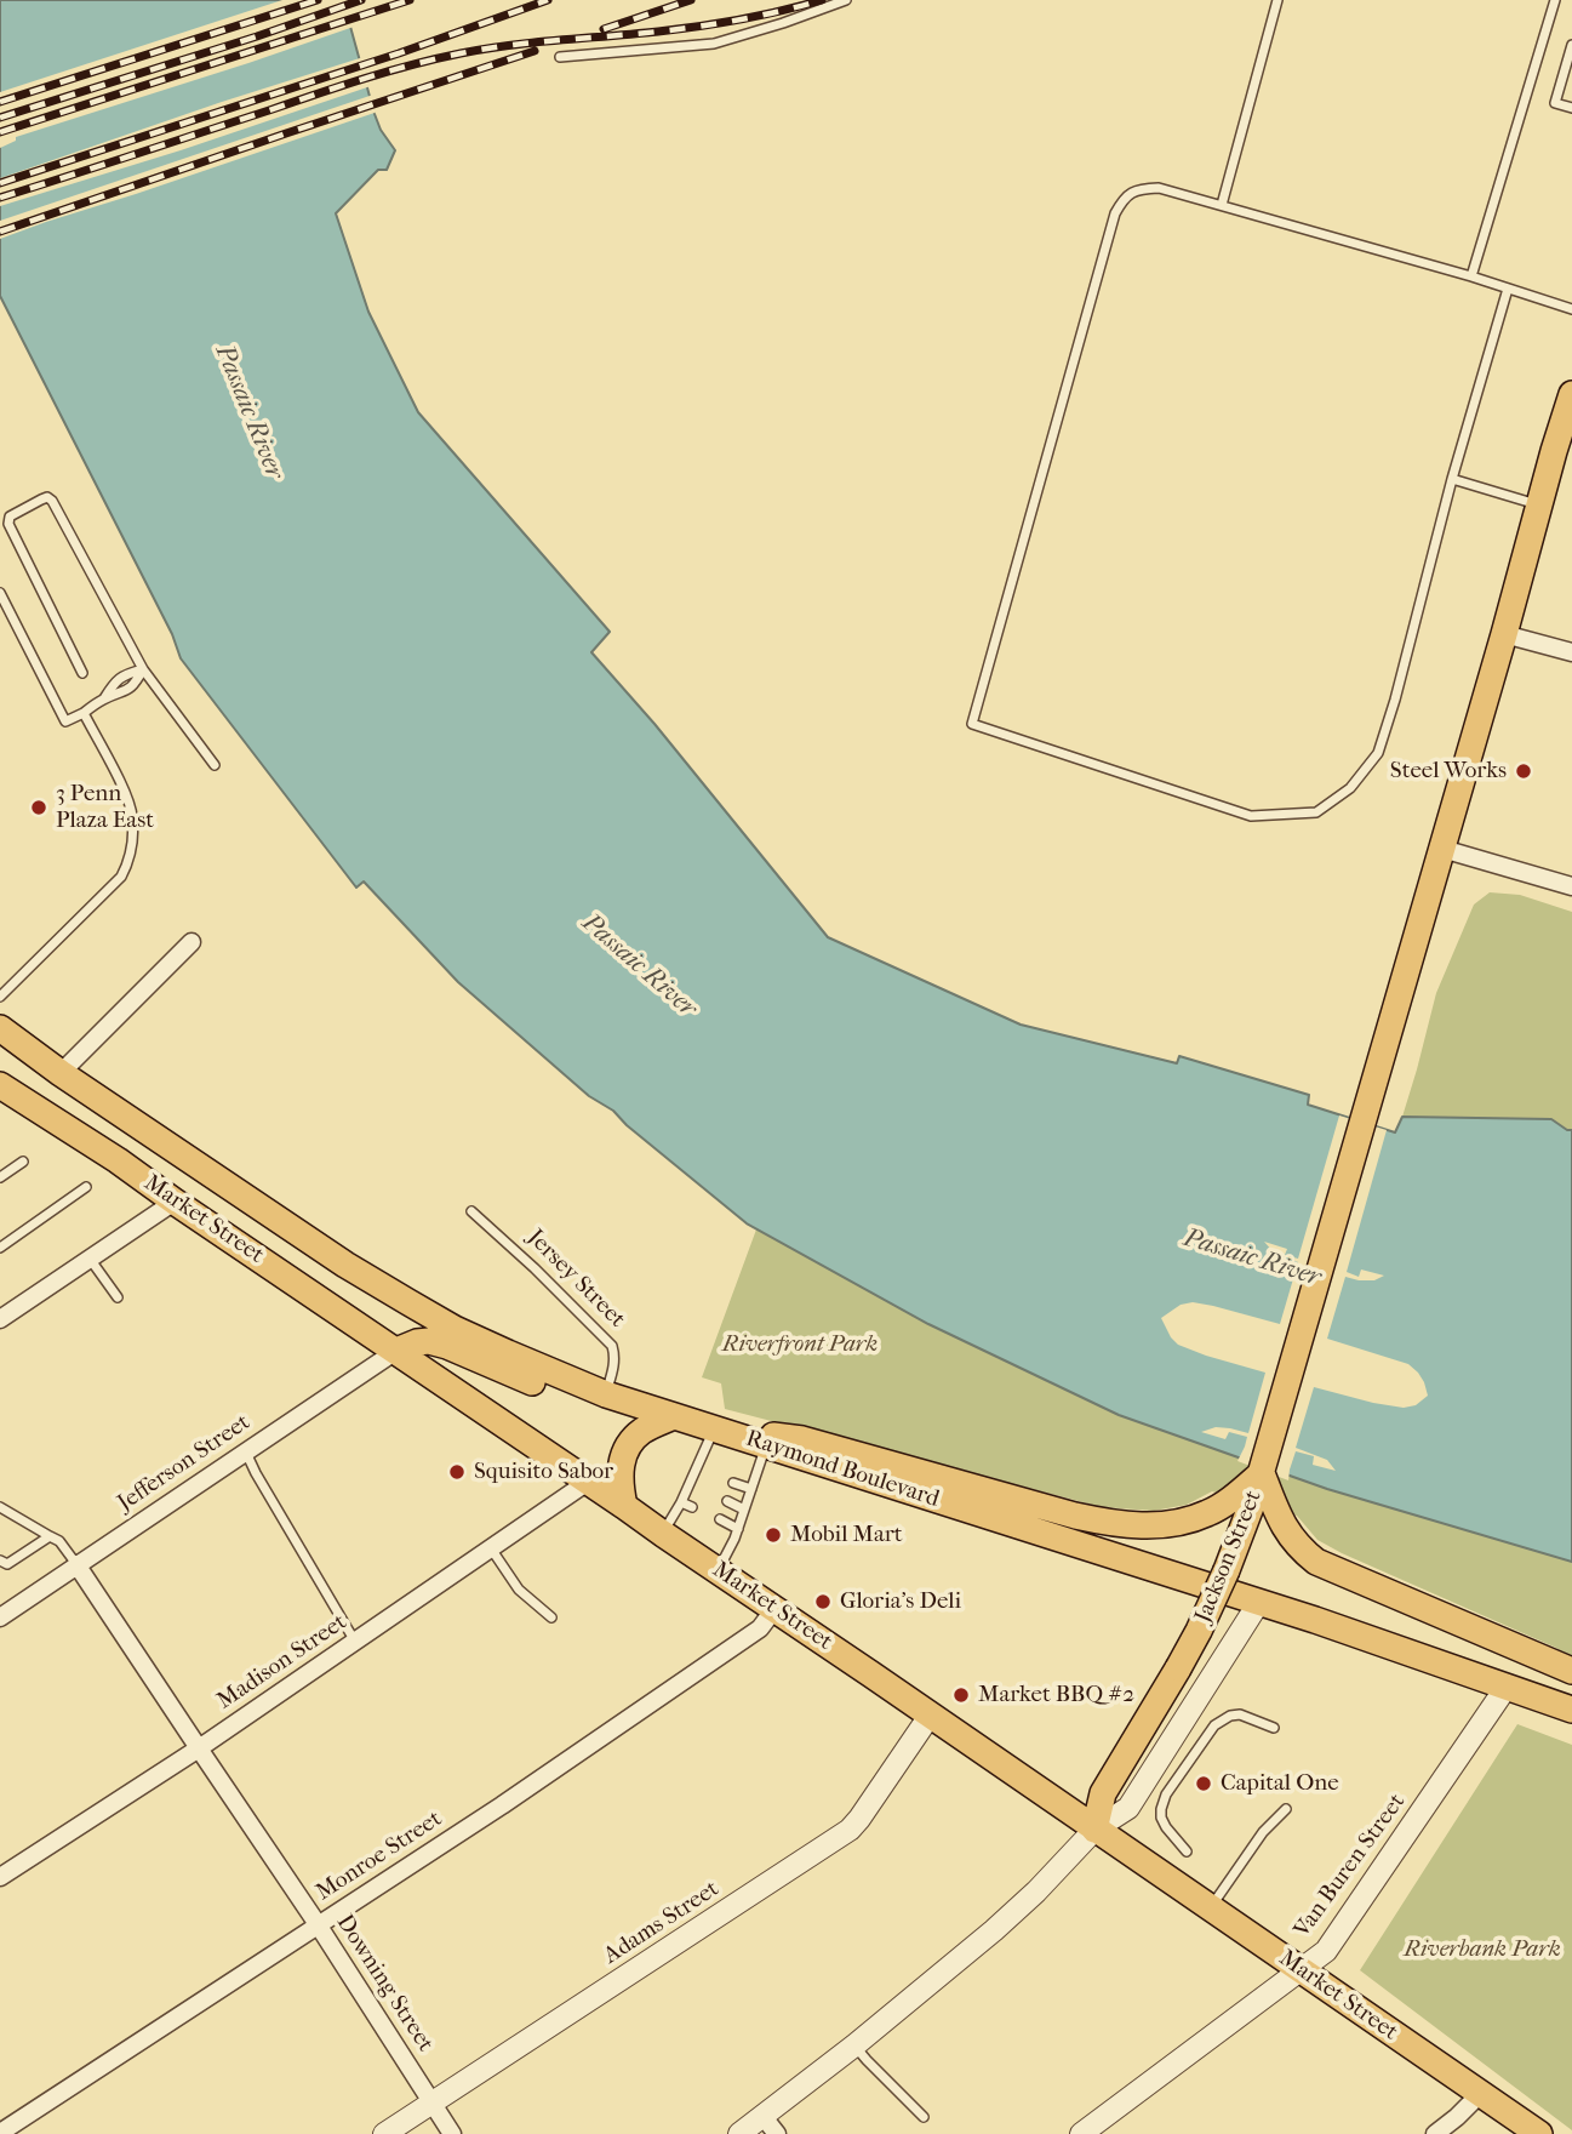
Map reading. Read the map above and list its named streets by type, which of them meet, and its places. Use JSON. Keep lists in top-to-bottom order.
{
  "streets": {
    "main road": ["Market Street", "Raymond Boulevard", "Jackson Street"],
    "street": [
      "Jefferson Street",
      "Madison Street",
      "Monroe Street",
      "Van Buren Street",
      "Adams Street",
      "Downing Street"
    ],
    "lane": ["Jersey Street"]
  },
  "crossings": [
    ["Market Street", "Jefferson Street"],
    ["Market Street", "Raymond Boulevard"],
    ["Market Street", "Jackson Street"],
    ["Market Street", "Madison Street"],
    ["Market Street", "Monroe Street"],
    ["Market Street", "Van Buren Street"],
    ["Market Street", "Adams Street"],
    ["Jersey Street", "Raymond Boulevard"],
    ["Jefferson Street", "Downing Street"],
    ["Raymond Boulevard", "Jackson Street"],
    ["Raymond Boulevard", "Van Buren Street"],
    ["Madison Street", "Downing Street"],
    ["Monroe Street", "Downing Street"],
    ["Adams Street", "Downing Street"]
  ],
  "water": ["Passaic River"],
  "parks": ["Riverfront Park", "Riverbank Park"],
  "places": [
    "Steel Works",
    "3 Penn Plaza East",
    "Squisito Sabor",
    "Mobil Mart",
    "Gloria's Deli",
    "Market BBQ #2",
    "Capital One"
  ]
}
